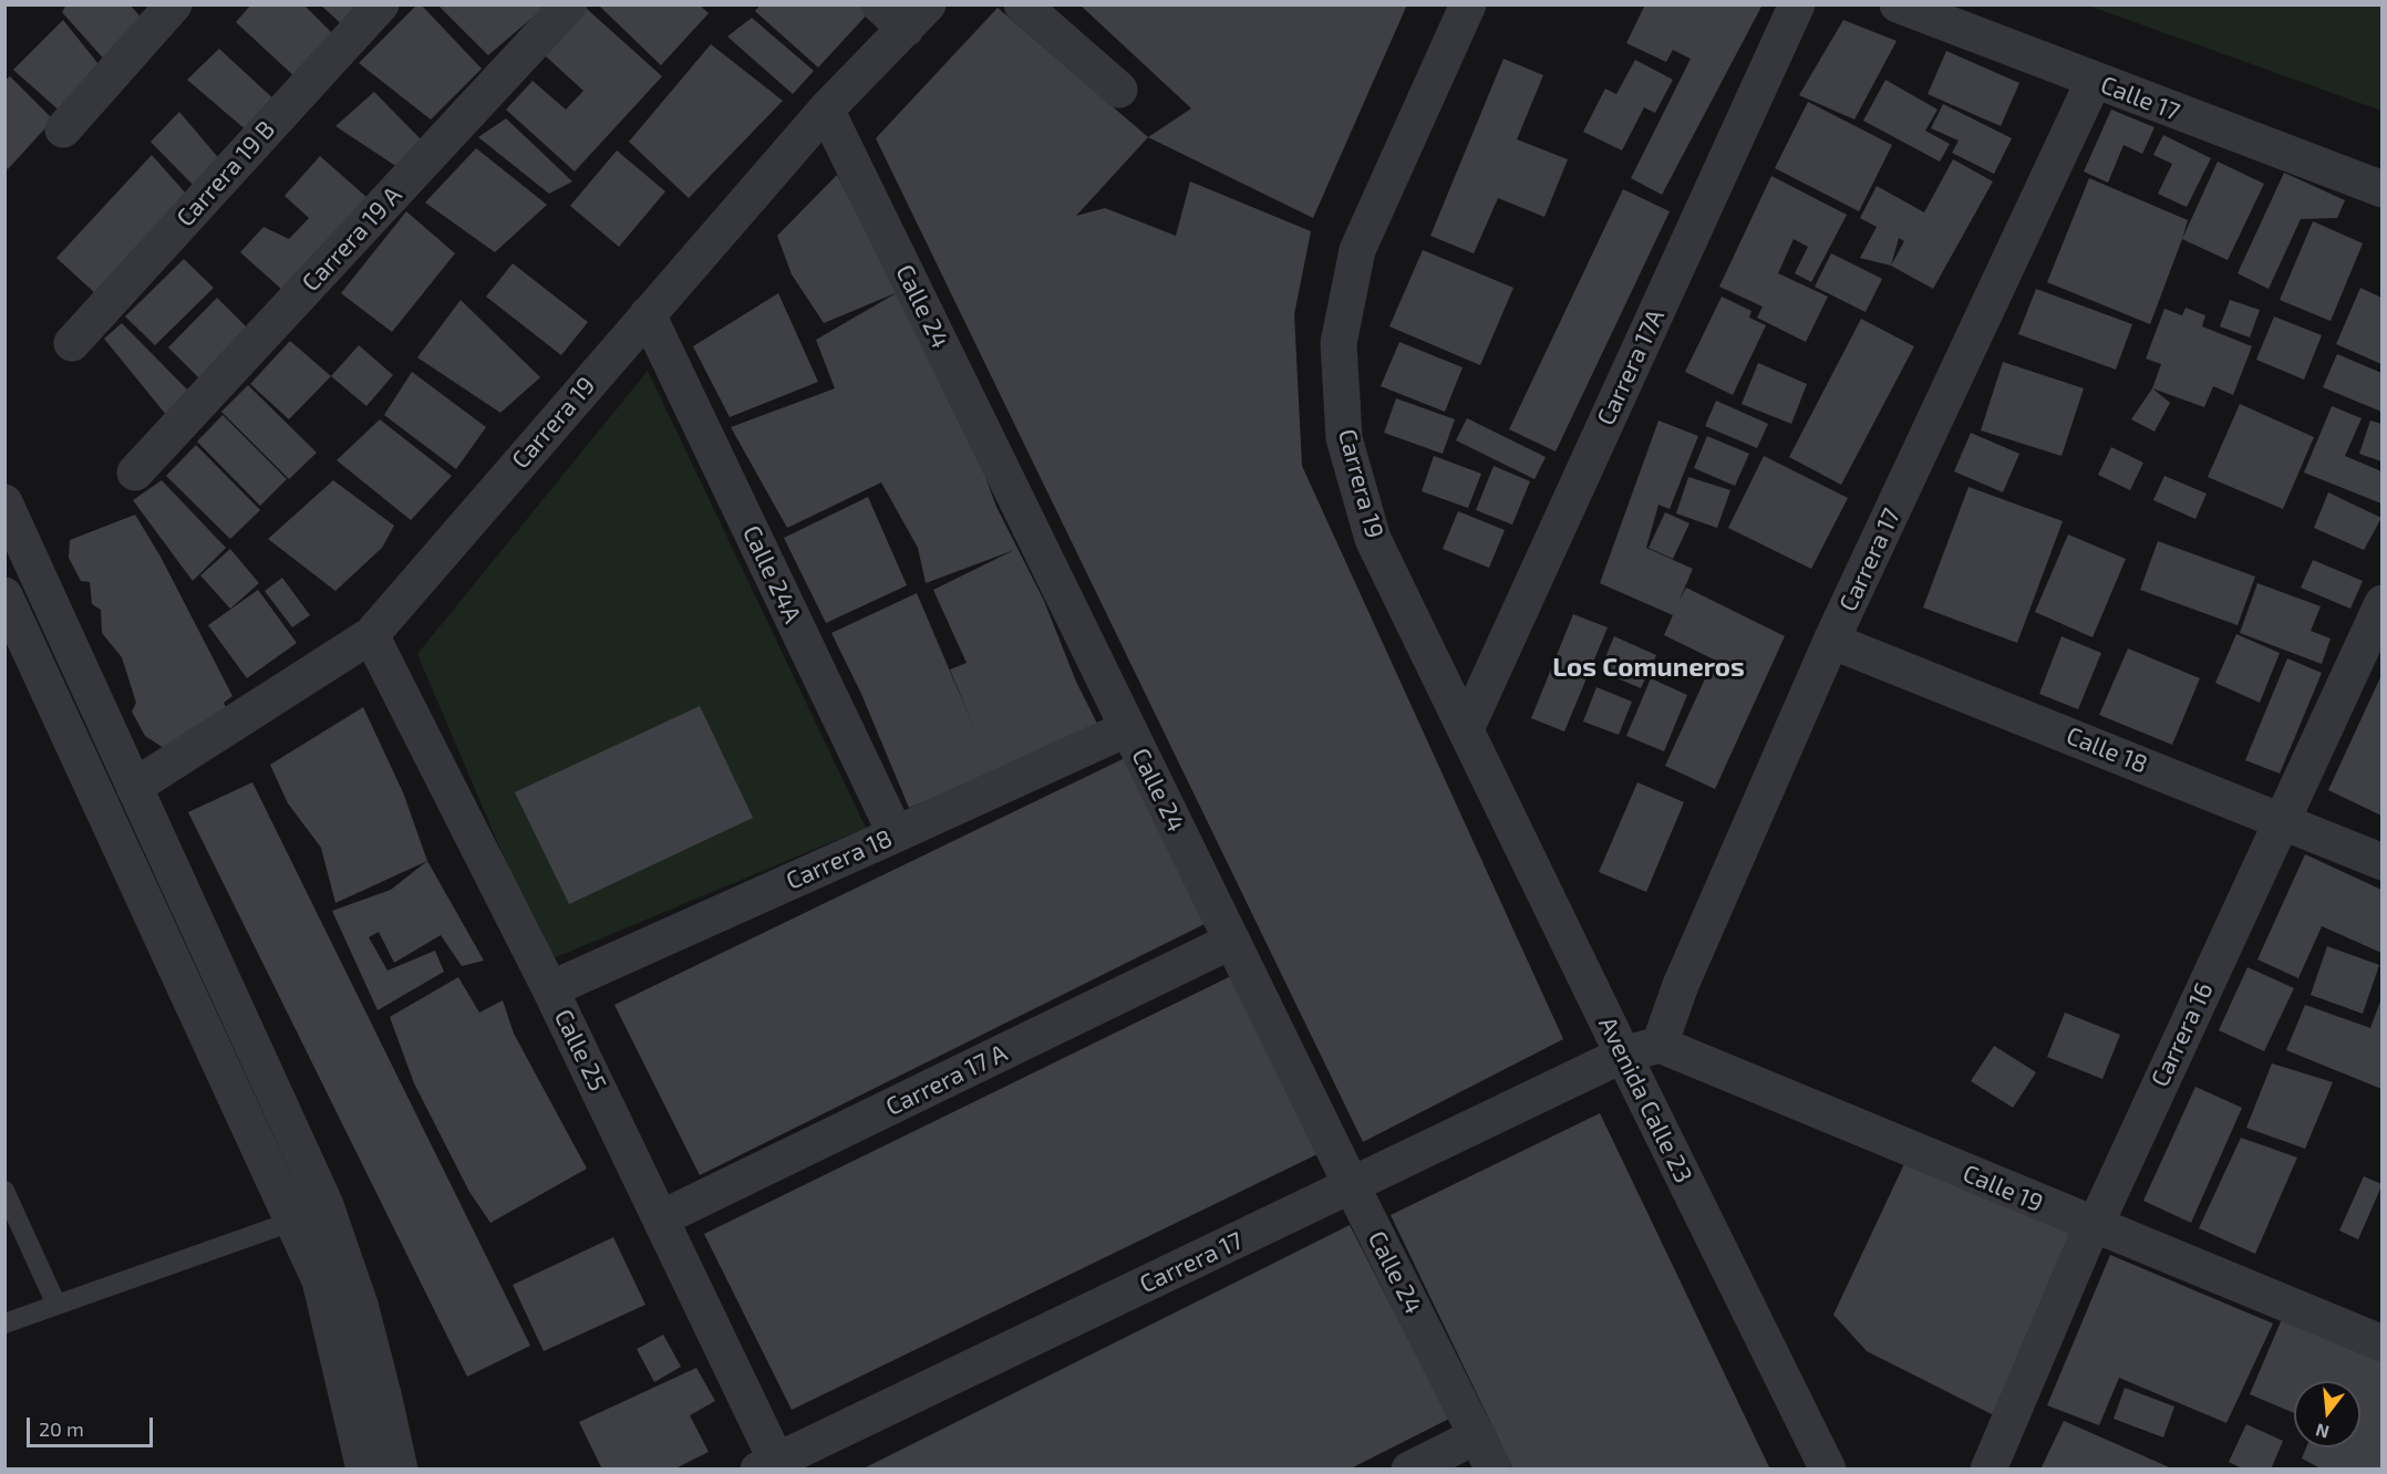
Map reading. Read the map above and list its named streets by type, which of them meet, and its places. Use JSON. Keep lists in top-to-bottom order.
{
  "streets": {
    "street": [
      "Calle 17",
      "Carrera 19 B",
      "Carrera 19 A",
      "Calle 24",
      "Carrera 17A",
      "Carrera 19",
      "Carrera 17",
      "Calle 24A",
      "Calle 18",
      "Carrera 18",
      "Carrera 16",
      "Calle 25",
      "Carrera 17 A",
      "Avenida Calle 23",
      "Calle 19"
    ]
  },
  "crossings": [
    ["Calle 17", "Carrera 17"],
    ["Calle 24", "Carrera 19"],
    ["Calle 24", "Carrera 17"],
    ["Calle 24", "Carrera 18"],
    ["Calle 24", "Carrera 17 A"],
    ["Carrera 17A", "Carrera 19"],
    ["Carrera 17A", "Avenida Calle 23"],
    ["Carrera 19", "Calle 24A"],
    ["Carrera 19", "Calle 25"],
    ["Carrera 19", "Avenida Calle 23"],
    ["Carrera 17", "Calle 18"],
    ["Carrera 17", "Calle 25"],
    ["Carrera 17", "Avenida Calle 23"],
    ["Carrera 17", "Calle 19"],
    ["Calle 24A", "Carrera 18"],
    ["Calle 18", "Carrera 16"],
    ["Carrera 18", "Calle 25"],
    ["Carrera 16", "Calle 19"],
    ["Calle 25", "Carrera 17 A"]
  ],
  "districts": ["Los Comuneros"],
  "scale_bar": "20 m",
  "north": "bottom"
}
